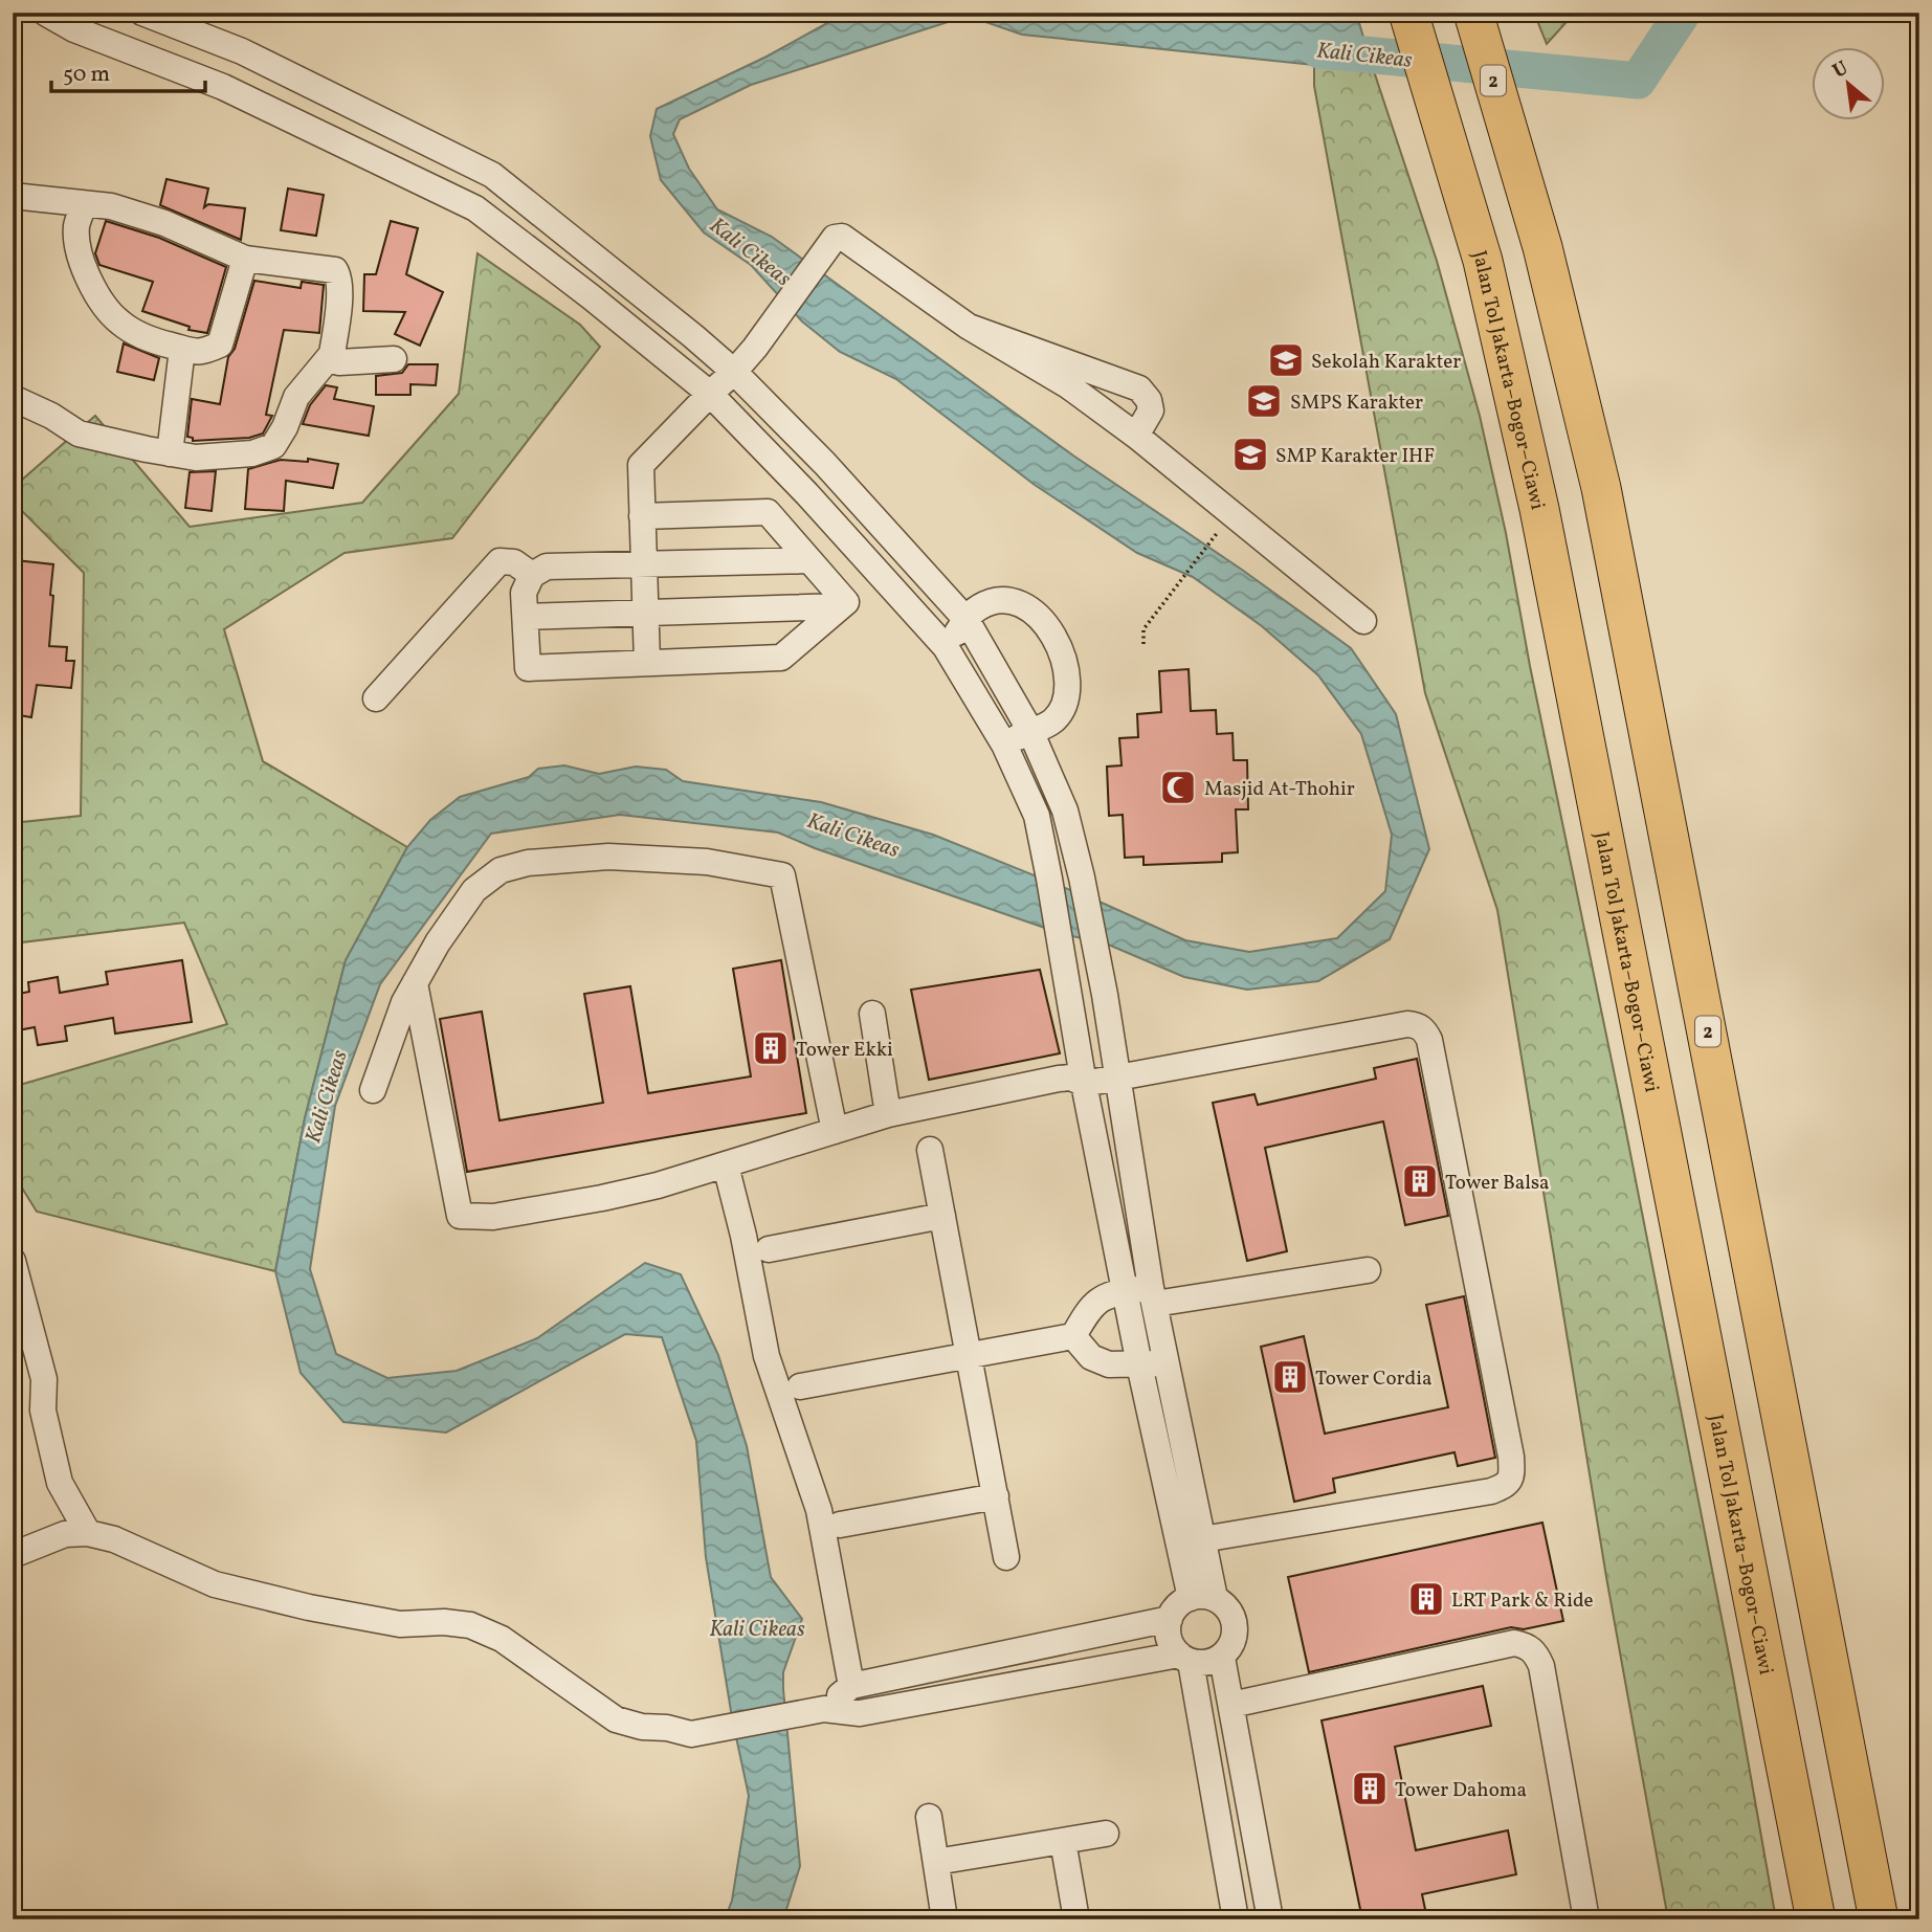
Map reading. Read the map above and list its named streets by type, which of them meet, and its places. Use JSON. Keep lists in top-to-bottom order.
{
  "streets": {
    "highway": ["2", "Jalan Tol Jakarta–Bogor–Ciawi"]
  },
  "water": ["Kali Cikeas"],
  "places": {
    "school or university": ["Sekolah Karakter", "SMPS Karakter", "SMP Karakter IHF"],
    "mosque": ["Masjid At-Thohir"],
    "building": [
      "Tower Ekki",
      "Tower Balsa",
      "Tower Cordia",
      "LRT Park & Ride",
      "Tower Dahoma"
    ]
  },
  "scale_bar": "50 m",
  "north": "top left"
}
